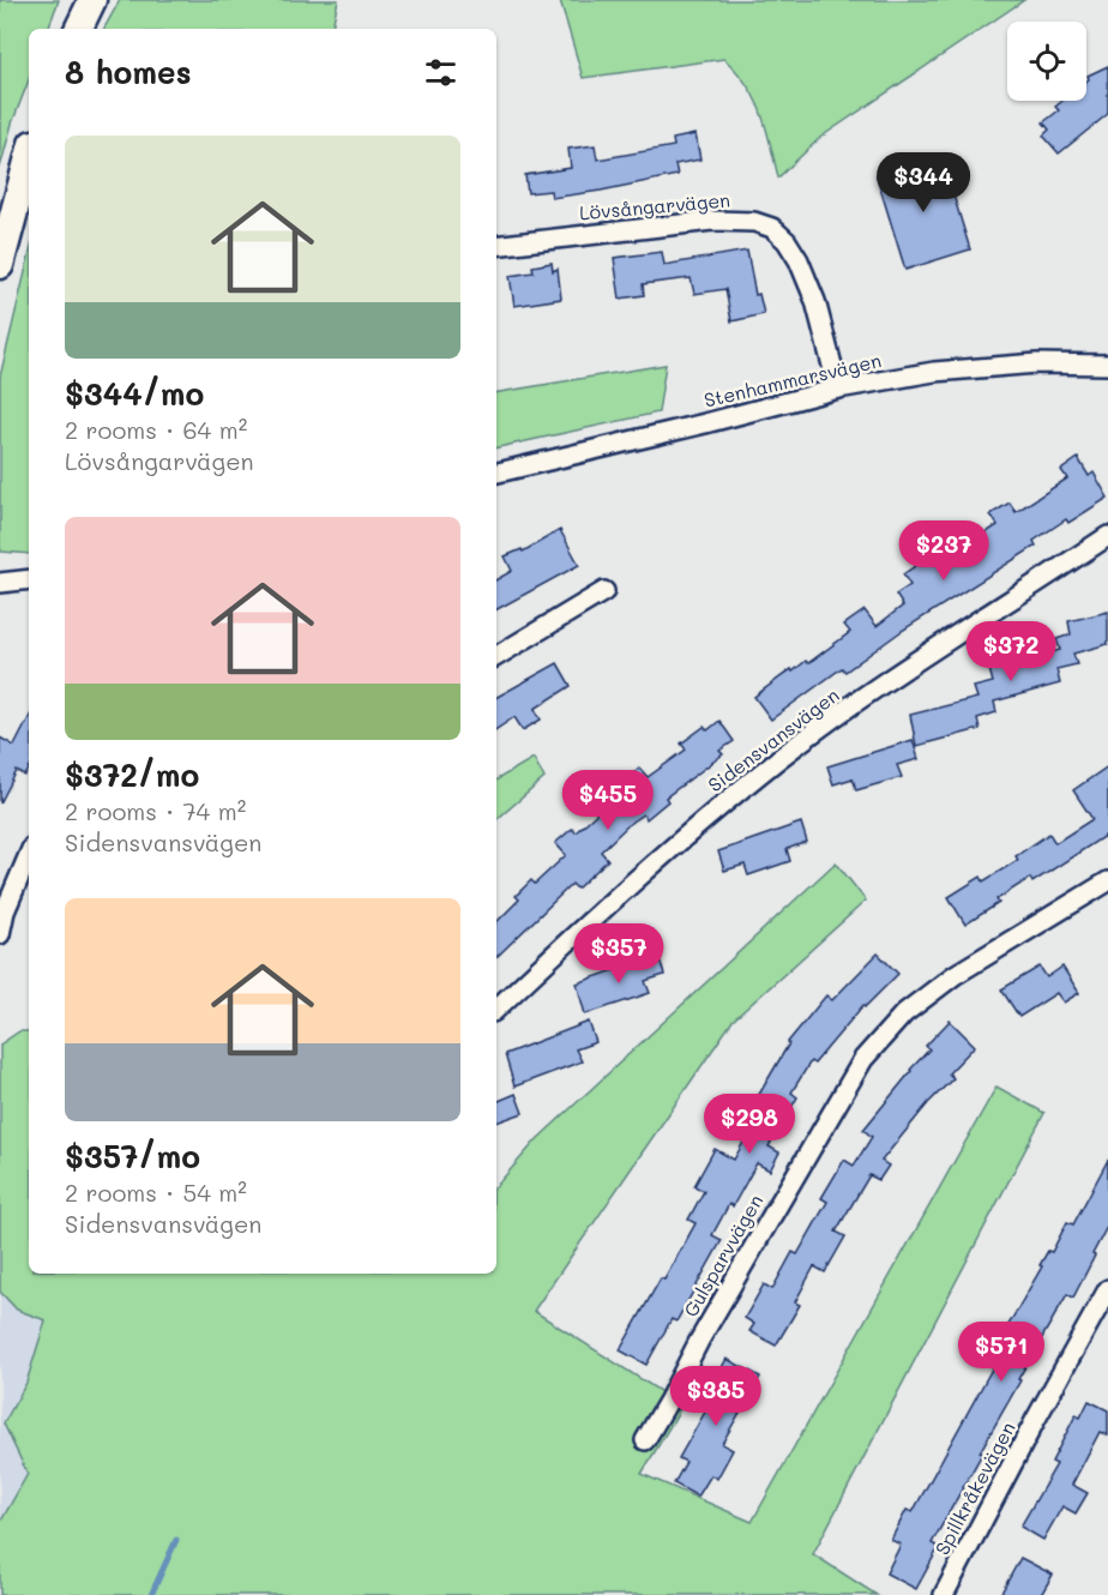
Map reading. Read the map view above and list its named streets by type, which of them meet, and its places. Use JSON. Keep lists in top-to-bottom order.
{
  "streets": {
    "street": [
      "Lövsångarvägen",
      "Stenhammarsvägen",
      "Sidensvansvägen",
      "Gulsparvvägen",
      "Spillkråkevägen"
    ]
  },
  "crossings": [
    ["Lövsångarvägen", "Stenhammarsvägen"]
  ],
  "page": {
    "heading": "8 homes",
    "list": [
      {
        "name": "$344/mo",
        "note": "2 rooms · 64 m² · Lövsångarvägen"
      },
      {
        "name": "$372/mo",
        "note": "2 rooms · 74 m² · Sidensvansvägen"
      },
      {
        "name": "$357/mo",
        "note": "2 rooms · 54 m² · Sidensvansvägen"
      }
    ],
    "price": [
      "$344",
      "$237",
      "$372",
      "$455",
      "$357",
      "$298",
      "$571",
      "$385"
    ]
  }
}
